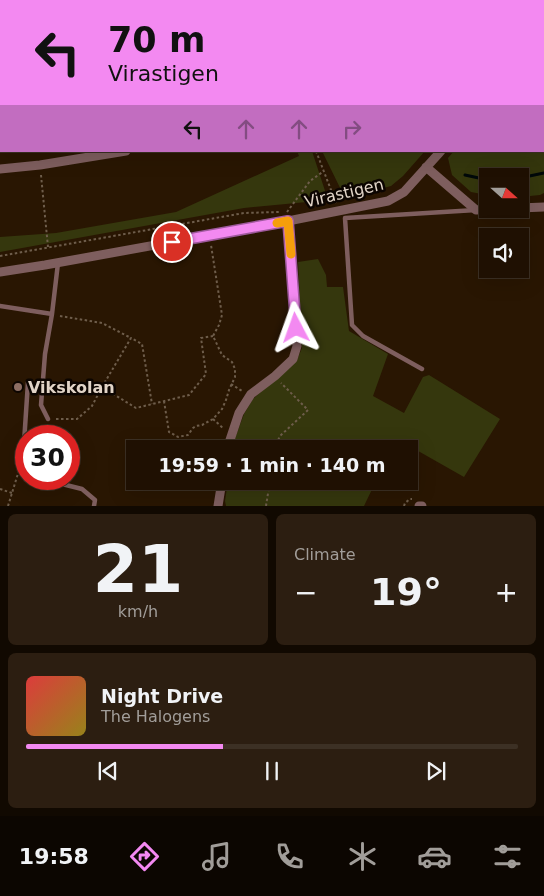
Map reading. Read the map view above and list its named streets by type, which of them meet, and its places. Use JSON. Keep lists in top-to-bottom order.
{
  "streets": {
    "street": ["Virastigen"]
  },
  "places": ["Vikskolan"],
  "north": "right",
  "page": {
    "turn": ["70 m", "Virastigen"],
    "limit": "30",
    "trip": "19:59 · 1 min · 140 m",
    "tile": [
      ["21", "km/h"],
      "Climate"
    ],
    "heat": ["−", "19°", "+"],
    "song": ["Night Drive", "The Halogens"],
    "tabs": "19:58"
  }
}
